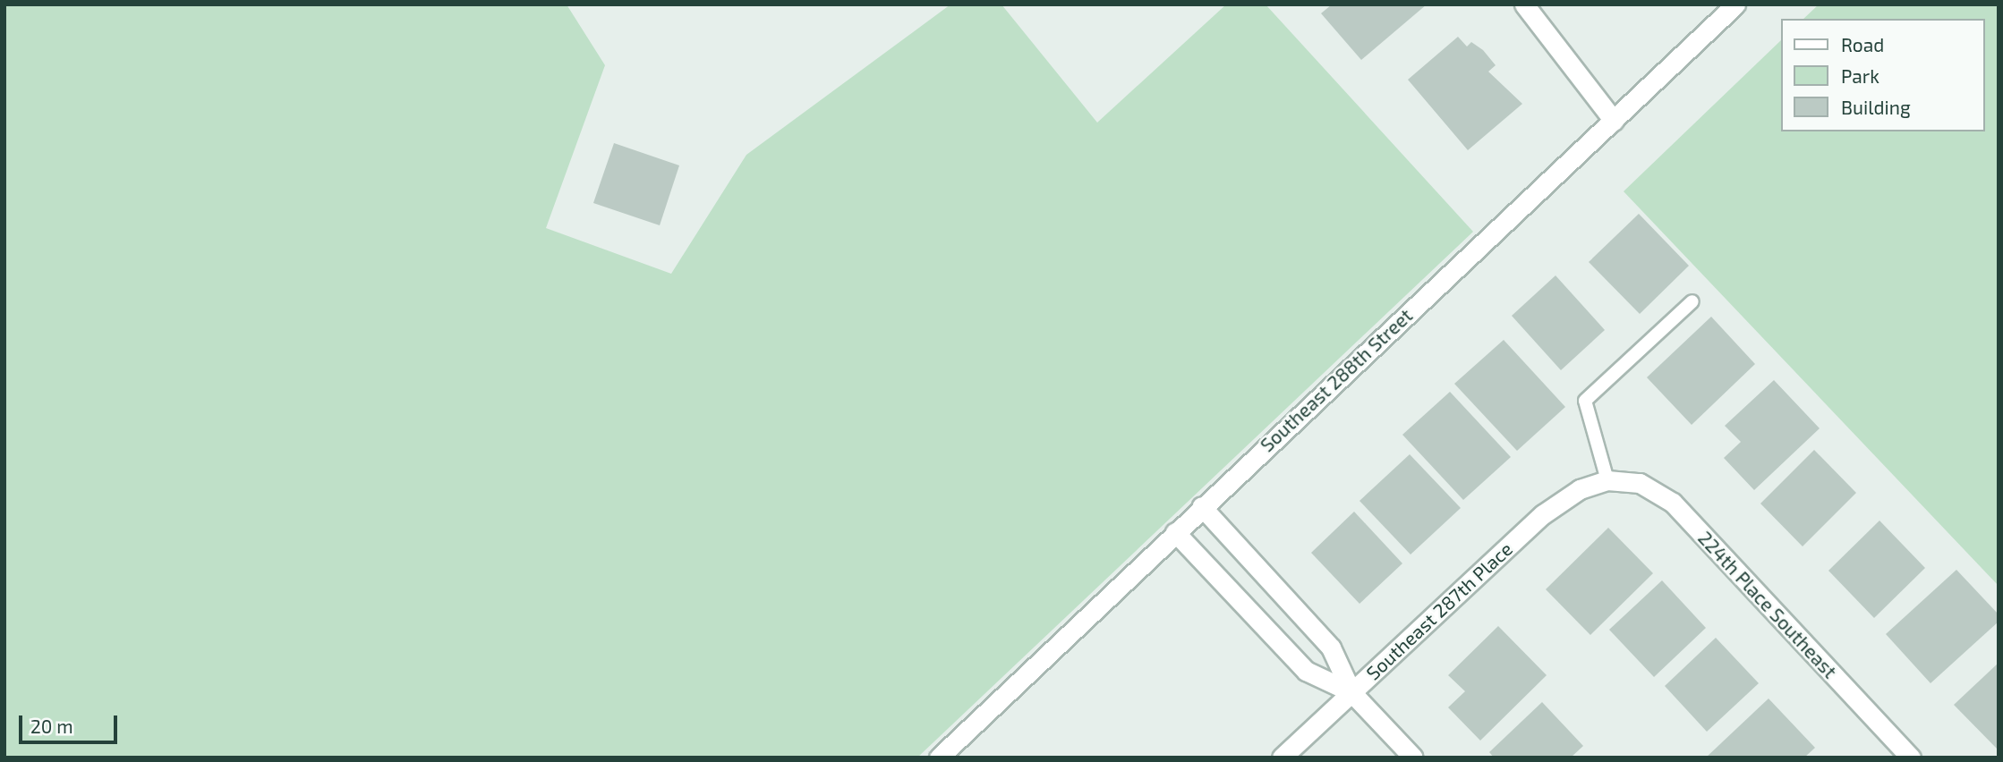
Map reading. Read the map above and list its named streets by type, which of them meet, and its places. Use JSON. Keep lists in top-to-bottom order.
{
  "streets": {
    "street": ["Southeast 288th Street", "224th Place Southeast", "Southeast 287th Place"]
  },
  "crossings": [
    ["224th Place Southeast", "Southeast 287th Place"]
  ],
  "legend": ["Road", "Park", "Building"],
  "scale_bar": "20 m"
}
